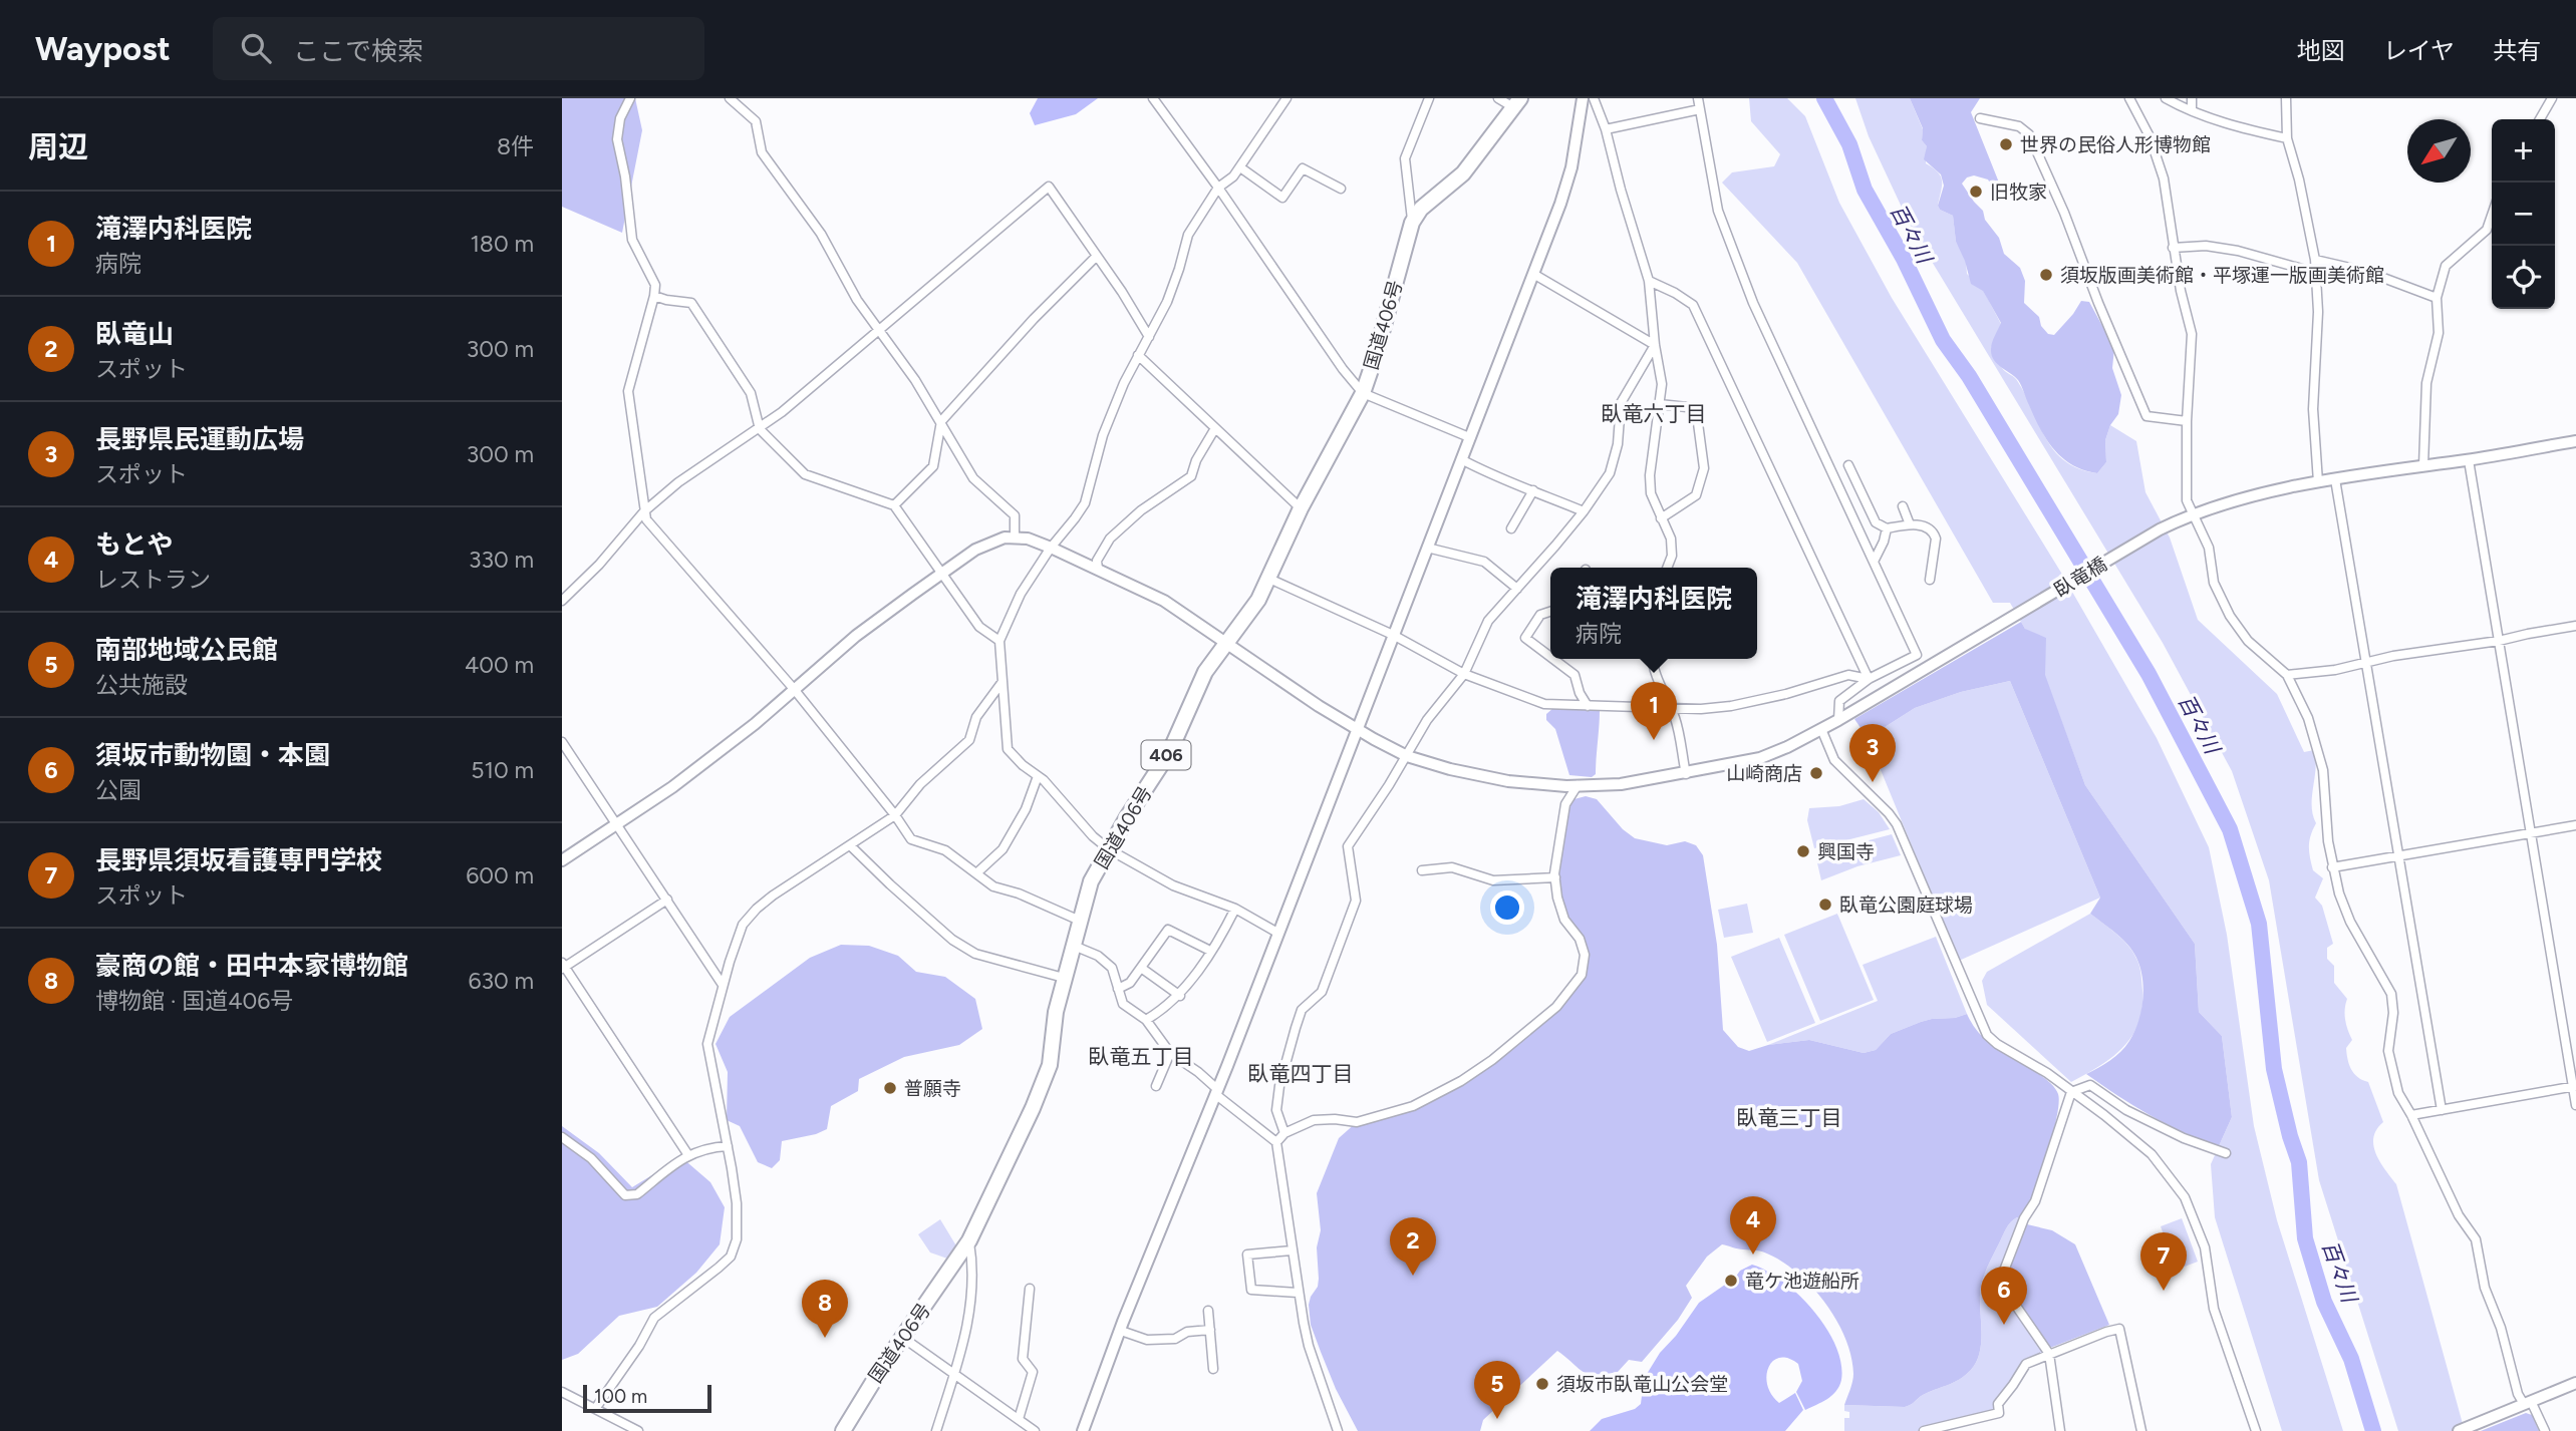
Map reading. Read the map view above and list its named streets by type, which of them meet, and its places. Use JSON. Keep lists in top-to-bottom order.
{
  "streets": {
    "highway": ["国道406号", "406"],
    "street": ["臥竜橋"]
  },
  "crossings": [
    ["国道406号", "臥竜橋"]
  ],
  "districts": [
    "臥竜六丁目",
    "臥竜五丁目",
    "臥竜四丁目",
    "臥竜三丁目"
  ],
  "water": ["百々川"],
  "places": [
    "世界の民俗人形博物館",
    "旧牧家",
    "須坂版画美術館・平塚運一版画美術館",
    "山崎商店",
    "興国寺",
    "臥竜公園庭球場",
    "普願寺",
    "竜ケ池遊船所",
    "須坂市臥竜山公会堂"
  ],
  "scale_bar": "100 m",
  "north": "bottom left",
  "page": {
    "header": "Waypost",
    "search": "ここで検索",
    "nav": ["地図", "レイヤ", "共有"],
    "heading": ["周辺", "8件"],
    "map_buttons": ["+", "−"],
    "list": [
      {
        "mark": "1",
        "name": "滝澤内科医院",
        "note": "病院",
        "value": "180 m"
      },
      {
        "mark": "2",
        "name": "臥竜山",
        "note": "スポット",
        "value": "300 m"
      },
      {
        "mark": "3",
        "name": "長野県民運動広場",
        "note": "スポット",
        "value": "300 m"
      },
      {
        "mark": "4",
        "name": "もとや",
        "note": "レストラン",
        "value": "330 m"
      },
      {
        "mark": "5",
        "name": "南部地域公民館",
        "note": "公共施設",
        "value": "400 m"
      },
      {
        "mark": "6",
        "name": "須坂市動物園・本園",
        "note": "公園",
        "value": "510 m"
      },
      {
        "mark": "7",
        "name": "長野県須坂看護専門学校",
        "note": "スポット",
        "value": "600 m"
      },
      {
        "mark": "8",
        "name": "豪商の館・田中本家博物館",
        "note": "博物館 · 国道406号",
        "value": "630 m"
      }
    ],
    "popup": ["滝澤内科医院", "病院"],
    "pins": [
      "1",
      "3",
      "4",
      "2",
      "7",
      "6",
      "8",
      "5"
    ],
    "scale": "100 m"
  }
}
